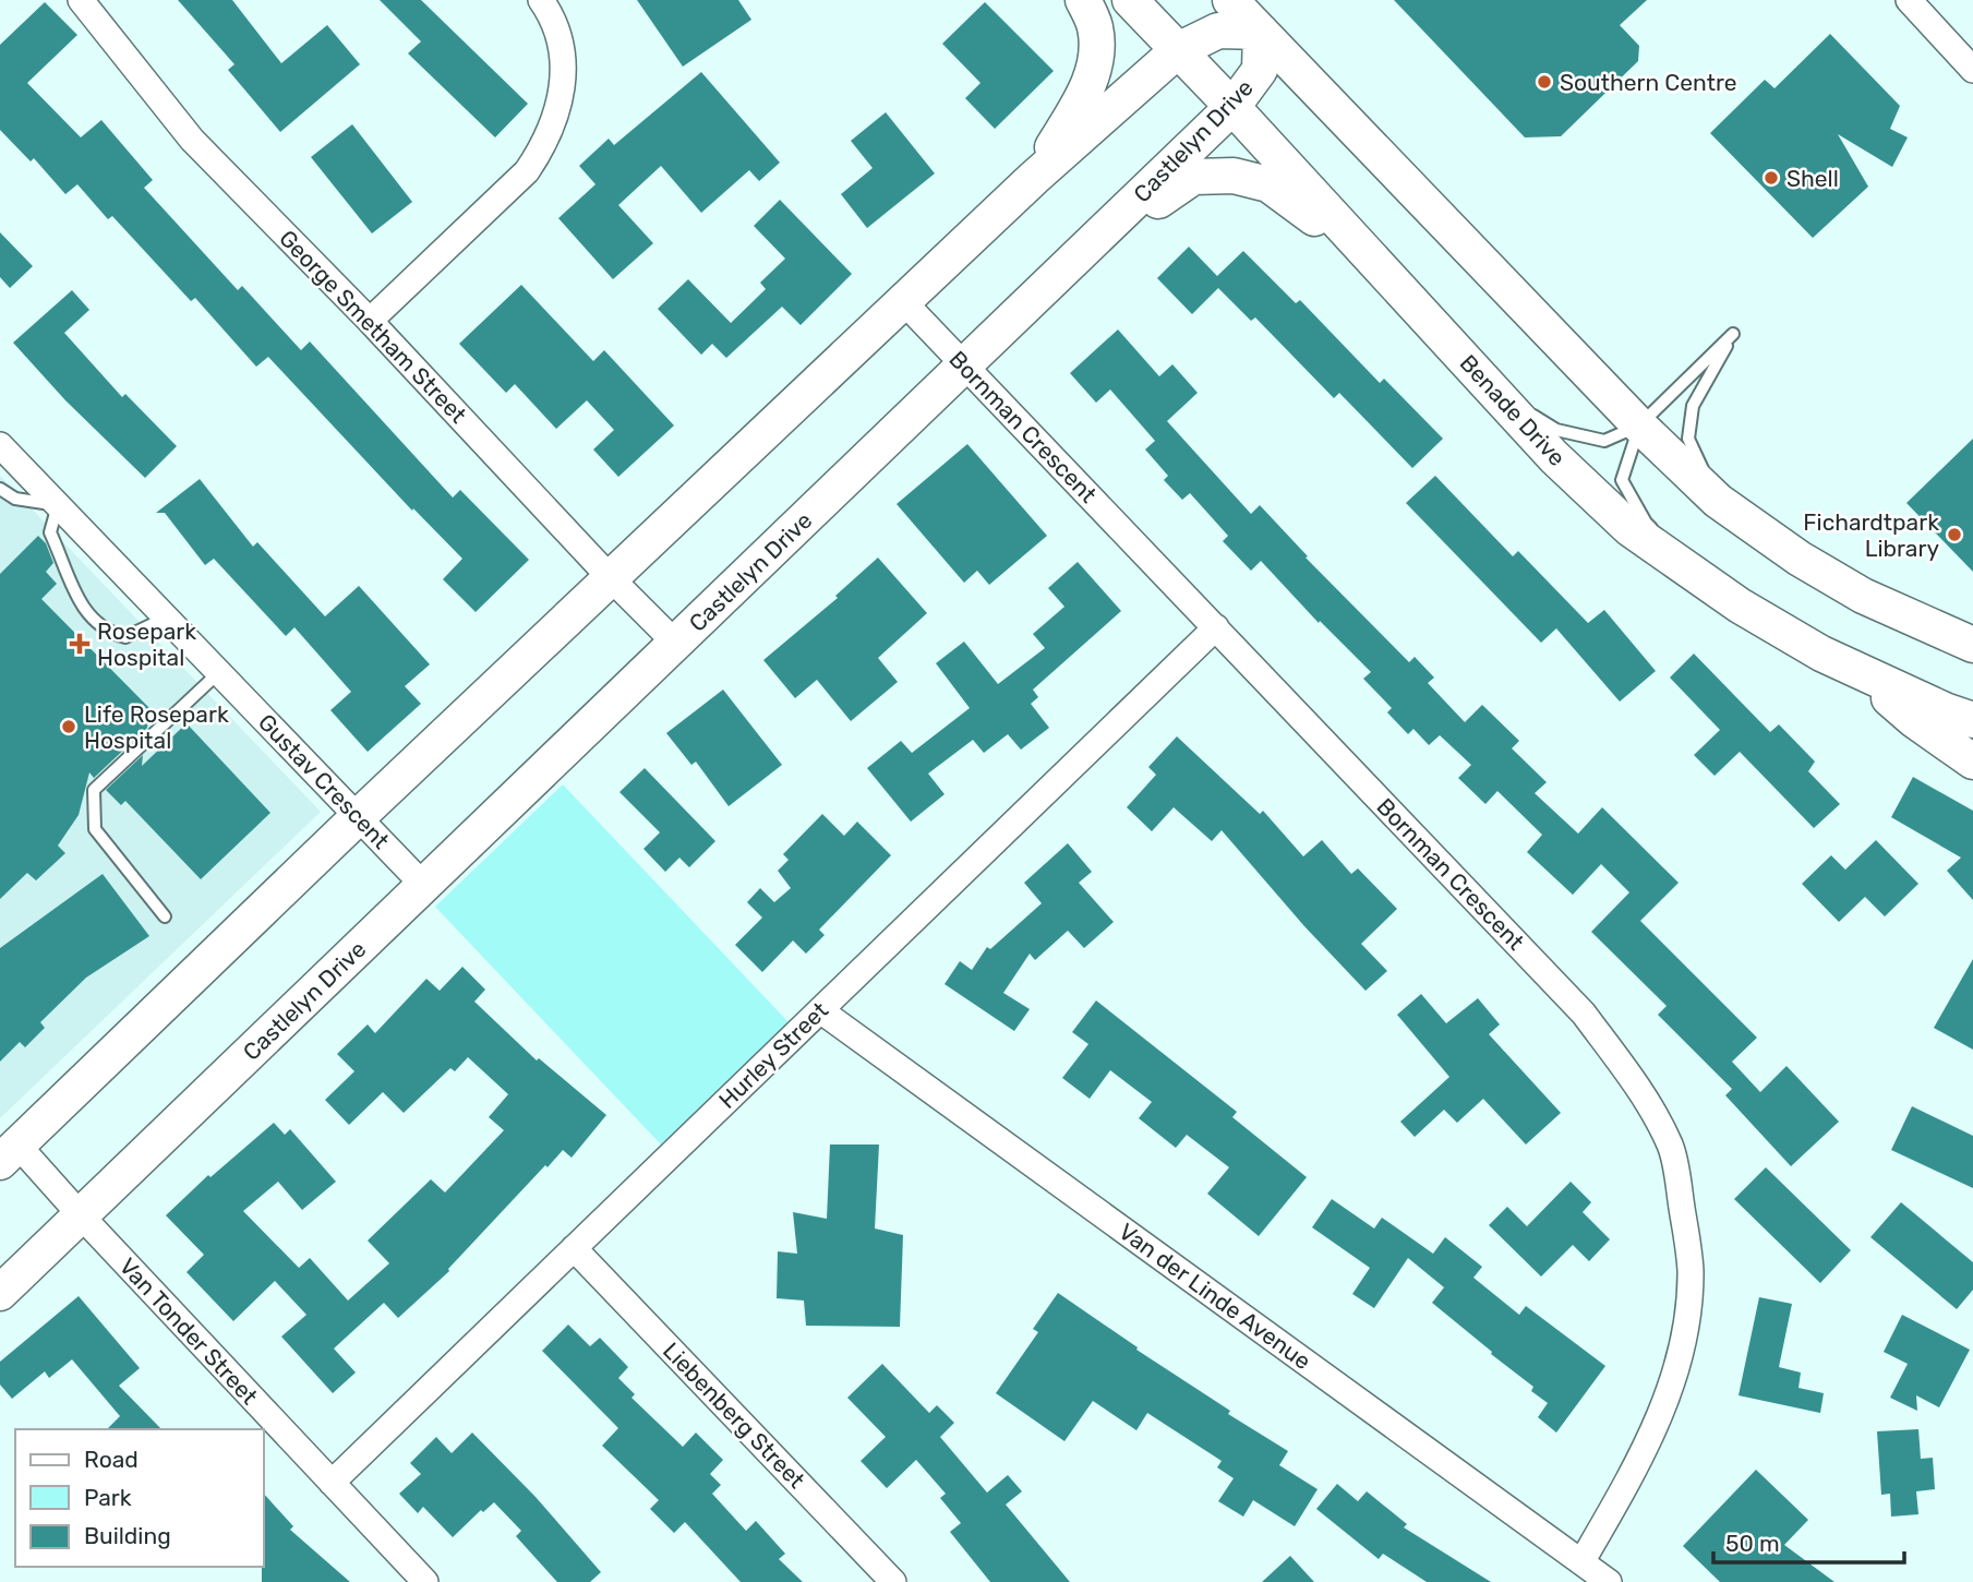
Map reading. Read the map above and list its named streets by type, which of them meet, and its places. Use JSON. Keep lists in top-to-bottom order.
{
  "streets": {
    "street": [
      "Castlelyn Drive",
      "George Smetham Street",
      "Benade Drive",
      "Bornman Crescent",
      "Gustav Crescent",
      "Hurley Street",
      "Van der Linde Avenue",
      "Van Tonder Street",
      "Liebenberg Street"
    ]
  },
  "crossings": [
    ["Castlelyn Drive", "George Smetham Street"],
    ["Castlelyn Drive", "Benade Drive"],
    ["Castlelyn Drive", "Bornman Crescent"],
    ["Castlelyn Drive", "Gustav Crescent"],
    ["Castlelyn Drive", "Van Tonder Street"],
    ["Bornman Crescent", "Hurley Street"],
    ["Bornman Crescent", "Van der Linde Avenue"],
    ["Hurley Street", "Van der Linde Avenue"],
    ["Hurley Street", "Van Tonder Street"],
    ["Hurley Street", "Liebenberg Street"]
  ],
  "places": {
    "other": [
      "Southern Centre",
      "Shell",
      "Fichardtpark Library",
      "Life Rosepark Hospital"
    ],
    "health": ["Rosepark Hospital"]
  },
  "legend": ["Road", "Park", "Building"],
  "scale_bar": "50 m"
}
